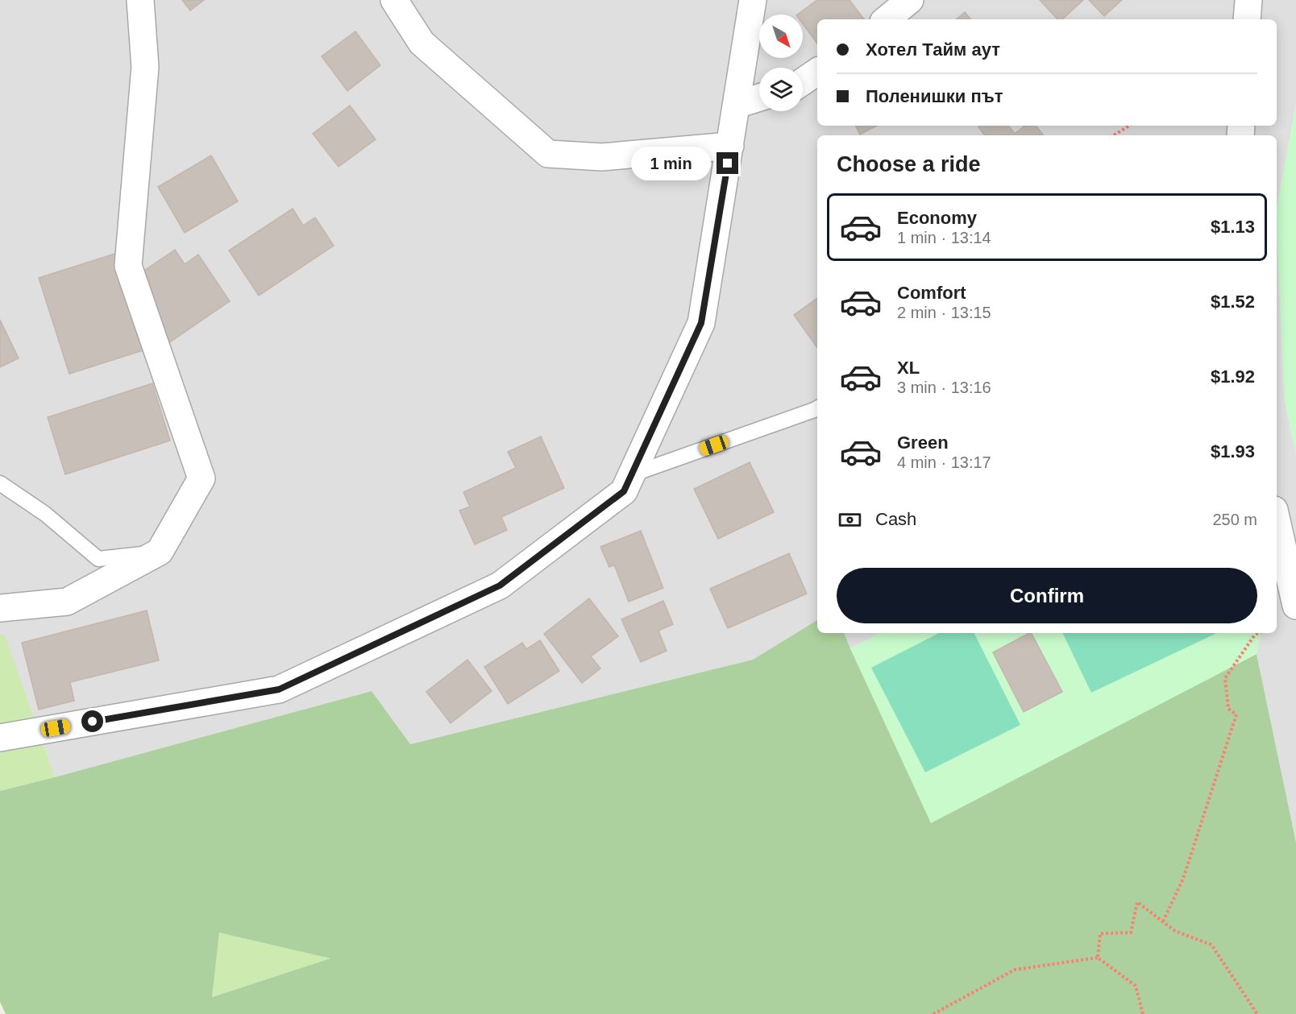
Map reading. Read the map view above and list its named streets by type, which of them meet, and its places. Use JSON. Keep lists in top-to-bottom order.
{
  "north": "bottom right",
  "page": {
    "banner": ["Хотел Тайм аут", "Поленишки път"],
    "heading": "Choose a ride",
    "bubble": "1 min",
    "list": [
      {
        "name": "Economy",
        "note": "1 min · 13:14",
        "value": "$1.13"
      },
      {
        "name": "Comfort",
        "note": "2 min · 13:15",
        "value": "$1.52"
      },
      {
        "name": "XL",
        "note": "3 min · 13:16",
        "value": "$1.92"
      },
      {
        "name": "Green",
        "note": "4 min · 13:17",
        "value": "$1.93"
      }
    ],
    "pay": ["Cash", "250 m"],
    "buttons": "Confirm"
  }
}
